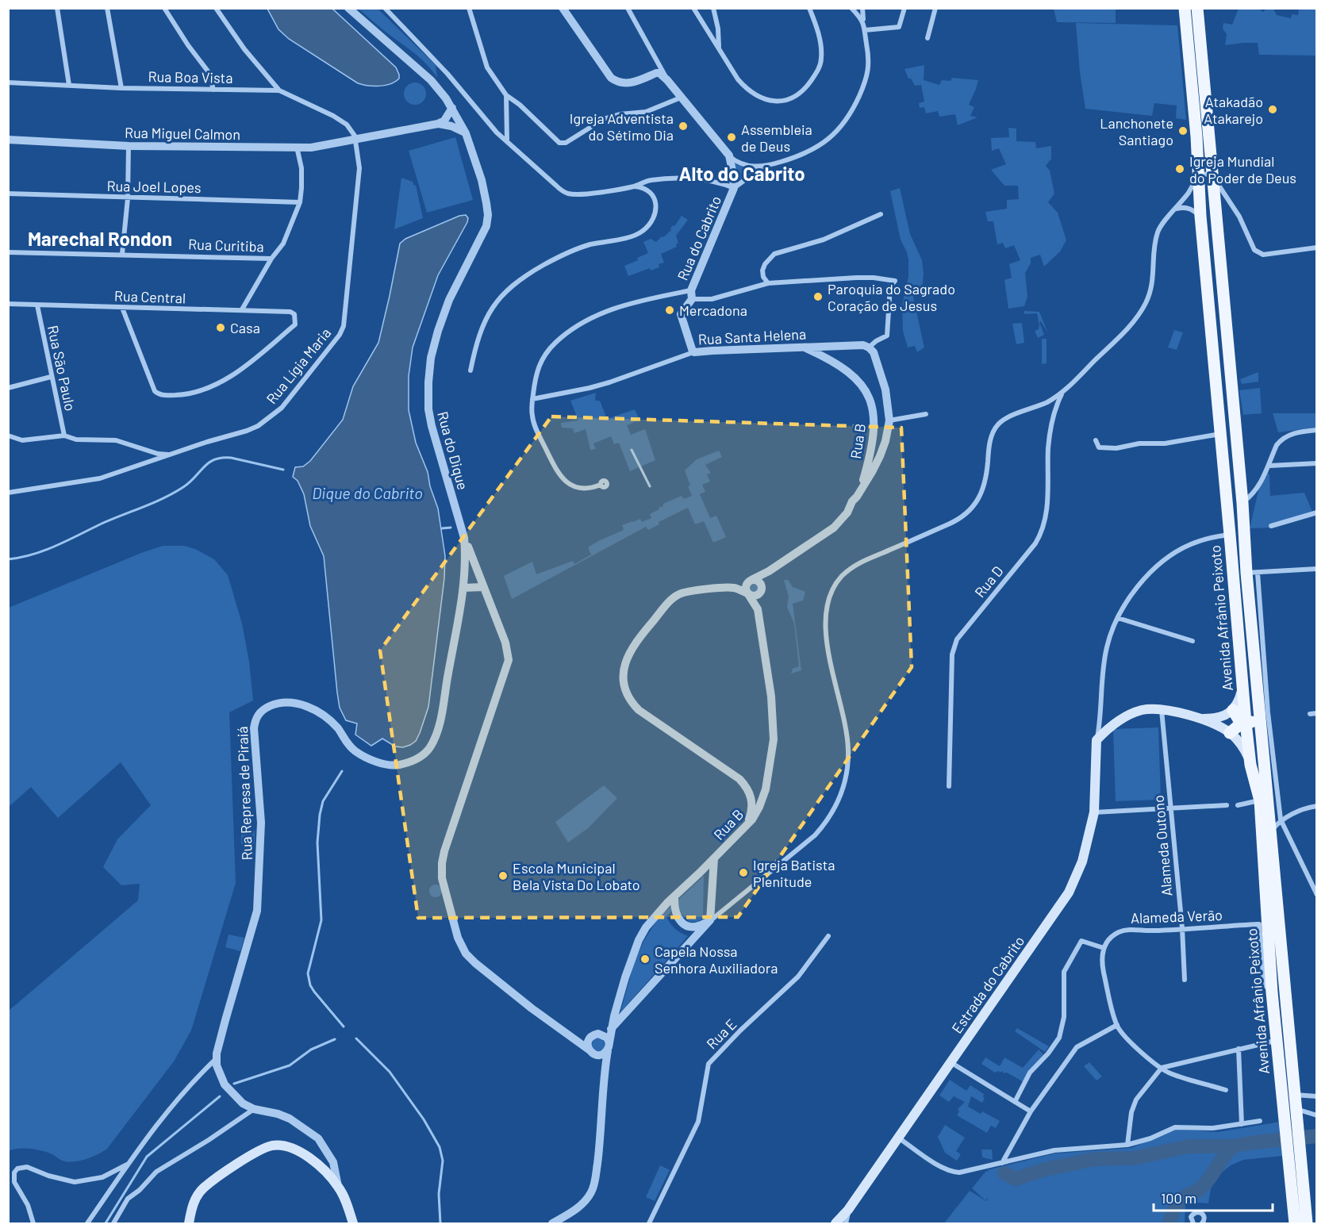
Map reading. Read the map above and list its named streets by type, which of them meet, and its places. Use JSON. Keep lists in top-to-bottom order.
{
  "streets": {
    "main road": ["Avenida Afrânio Peixoto", "Estrada do Cabrito"],
    "street": [
      "Rua Boa Vista",
      "Rua Miguel Calmon",
      "Rua Joel Lopes",
      "Rua do Cabrito",
      "Rua Curitiba",
      "Rua Central",
      "Rua Santa Helena",
      "Rua Lígia Maria",
      "Rua São Paulo",
      "Rua B",
      "Rua do Dique",
      "Rua D",
      "Rua Represa de Piraiá",
      "Alameda Outono",
      "Alameda Verão",
      "Rua E"
    ]
  },
  "crossings": [
    ["Rua Boa Vista", "Rua Miguel Calmon"],
    ["Rua Boa Vista", "Rua Lígia Maria"],
    ["Rua Miguel Calmon", "Rua Lígia Maria"],
    ["Rua do Cabrito", "Rua Santa Helena"],
    ["Rua Central", "Rua São Paulo"],
    ["Rua Santa Helena", "Rua B"],
    ["Rua do Dique", "Rua Represa de Piraiá"],
    ["Avenida Afrânio Peixoto", "Alameda Verão"],
    ["Avenida Afrânio Peixoto", "Estrada do Cabrito"],
    ["Alameda Outono", "Alameda Verão"]
  ],
  "districts": ["Alto do Cabrito", "Marechal Rondon"],
  "water": ["Dique do Cabrito"],
  "places": [
    "Atakadão Atakarejo",
    "Igreja Adventista do Sétimo Dia",
    "Lanchonete Santiago",
    "Assembleia de Deus",
    "Igreja Mundial do Poder de Deus",
    "Paroquia do Sagrado Coração de Jesus",
    "Mercadona",
    "Casa",
    "Igreja Batista Plenitude",
    "Escola Municipal Bela Vista Do Lobato",
    "Capela Nossa Senhora Auxiliadora"
  ],
  "scale_bar": "100 m"
}
